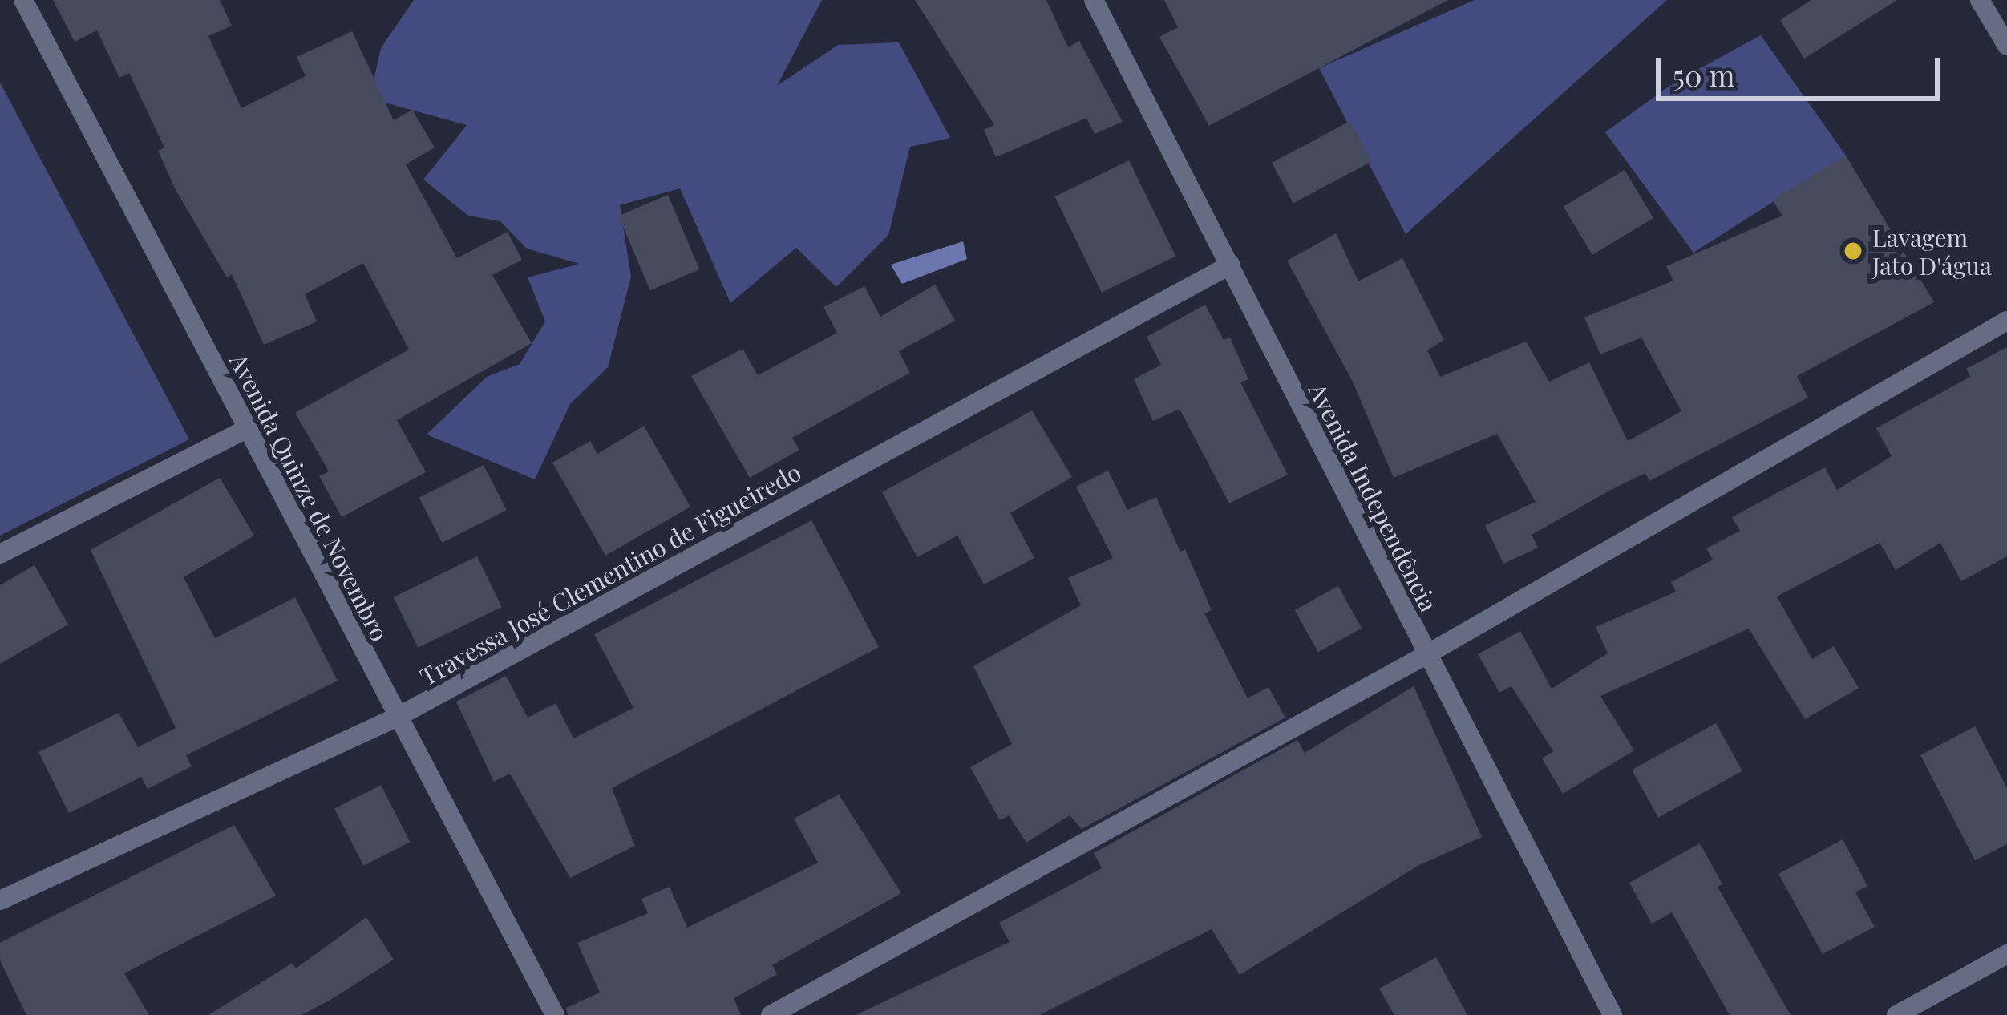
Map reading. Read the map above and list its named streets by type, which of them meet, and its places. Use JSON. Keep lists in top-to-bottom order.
{
  "streets": {
    "street": ["Avenida Quinze de Novembro", "Avenida Independência", "Travessa José Clementino de Figueiredo"]
  },
  "crossings": [
    ["Avenida Quinze de Novembro", "Travessa José Clementino de Figueiredo"],
    ["Avenida Independência", "Travessa José Clementino de Figueiredo"]
  ],
  "places": ["Lavagem Jato D'água"],
  "scale_bar": "50 m"
}
